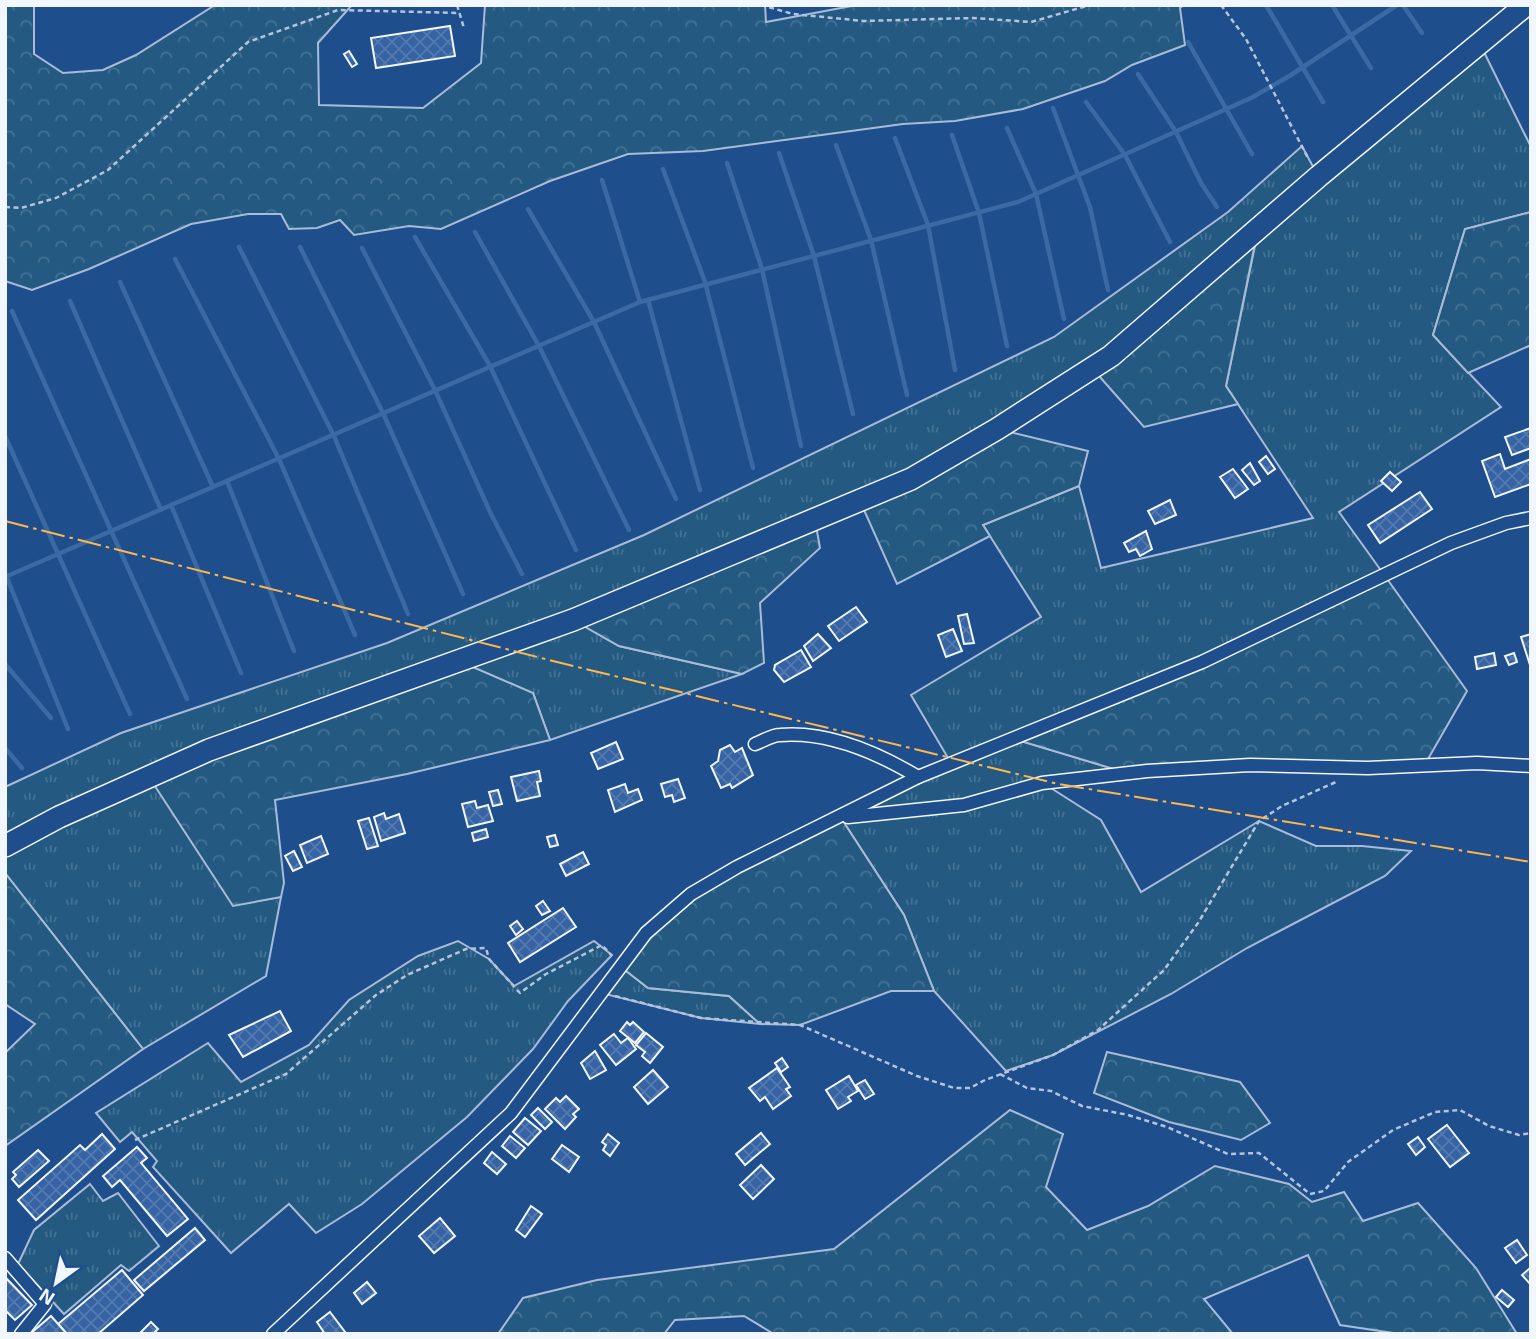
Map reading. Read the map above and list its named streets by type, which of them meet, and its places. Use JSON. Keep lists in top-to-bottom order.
{
  "north": "bottom left"
}
